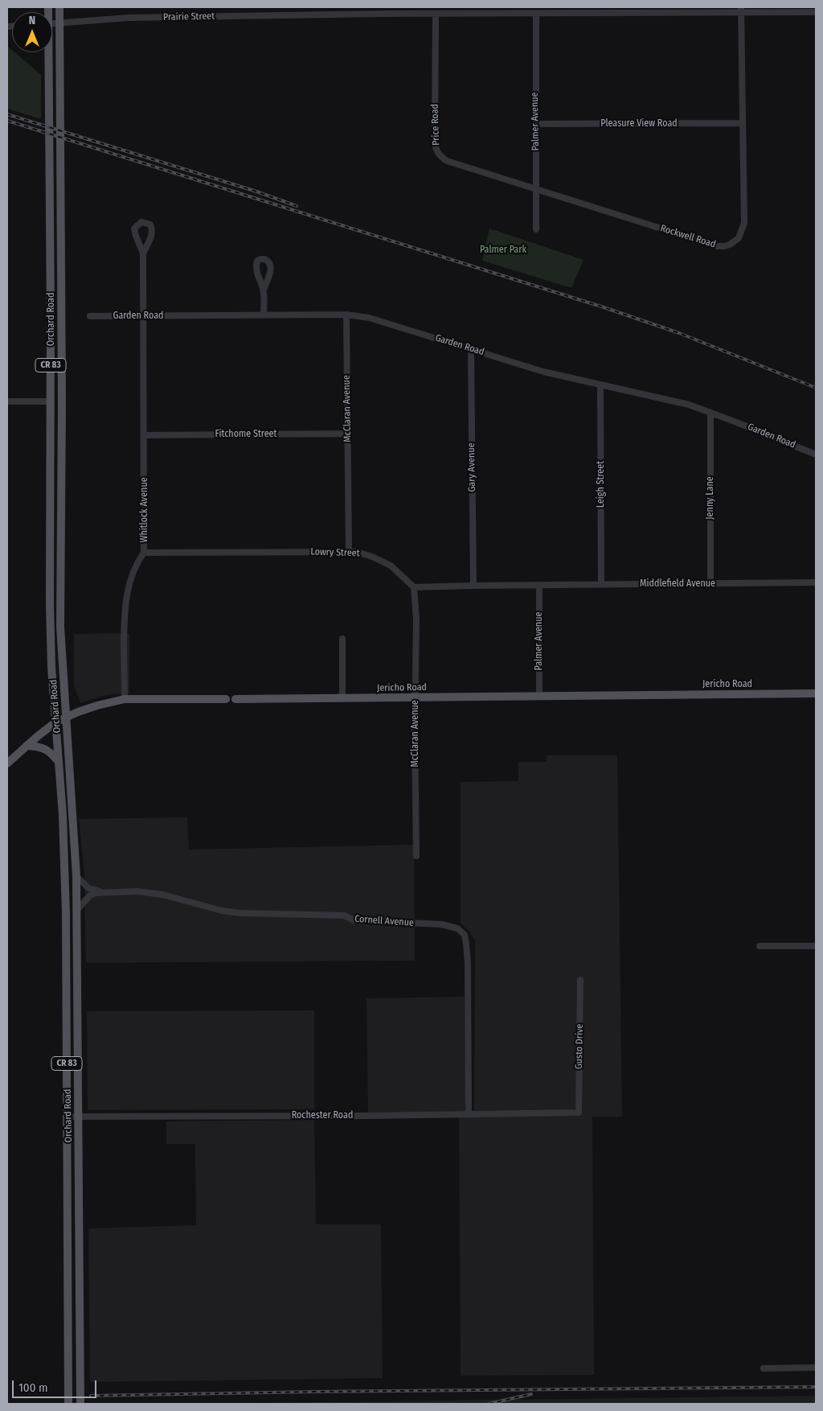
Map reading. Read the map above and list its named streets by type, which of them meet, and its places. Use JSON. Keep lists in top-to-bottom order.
{
  "streets": {
    "main road": ["Orchard Road", "CR 83", "Jericho Road"],
    "street": [
      "Prairie Street",
      "Palmer Avenue",
      "Pleasure View Road",
      "Price Road",
      "Rockwell Road",
      "Garden Road",
      "McClaran Avenue",
      "Fitchome Street",
      "Gary Avenue",
      "Leigh Street",
      "Jenny Lane",
      "Whitlock Avenue",
      "Lowry Street",
      "Middlefield Avenue",
      "Cornell Avenue",
      "Gusto Drive",
      "Rochester Road"
    ]
  },
  "crossings": [
    ["Prairie Street", "Palmer Avenue"],
    ["Prairie Street", "Price Road"],
    ["Prairie Street", "Rockwell Road"],
    ["Prairie Street", "Orchard Road"],
    ["Palmer Avenue", "Pleasure View Road"],
    ["Palmer Avenue", "Price Road"],
    ["Palmer Avenue", "Rockwell Road"],
    ["Palmer Avenue", "Middlefield Avenue"],
    ["Palmer Avenue", "Jericho Road"],
    ["Pleasure View Road", "Rockwell Road"],
    ["Price Road", "Rockwell Road"],
    ["Garden Road", "McClaran Avenue"],
    ["Garden Road", "Gary Avenue"],
    ["Garden Road", "Leigh Street"],
    ["Garden Road", "Jenny Lane"],
    ["Garden Road", "Whitlock Avenue"],
    ["Orchard Road", "Jericho Road"],
    ["Orchard Road", "Cornell Avenue"],
    ["Orchard Road", "Rochester Road"],
    ["McClaran Avenue", "Fitchome Street"],
    ["McClaran Avenue", "Lowry Street"],
    ["McClaran Avenue", "Jericho Road"],
    ["Fitchome Street", "Whitlock Avenue"],
    ["Leigh Street", "Middlefield Avenue"],
    ["Jenny Lane", "Middlefield Avenue"],
    ["Whitlock Avenue", "Lowry Street"],
    ["Whitlock Avenue", "Jericho Road"],
    ["Cornell Avenue", "Rochester Road"],
    ["Gusto Drive", "Rochester Road"]
  ],
  "parks": ["Palmer Park"],
  "scale_bar": "100 m",
  "north": "top"
}
